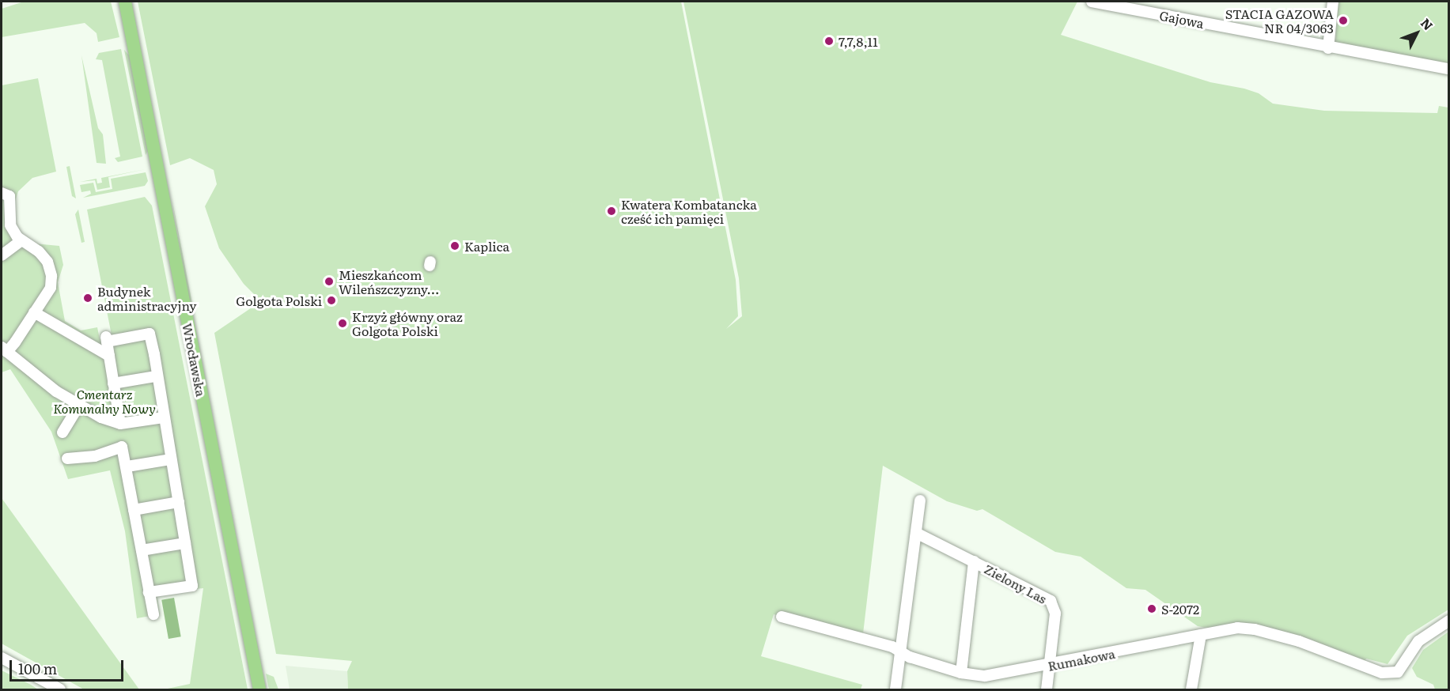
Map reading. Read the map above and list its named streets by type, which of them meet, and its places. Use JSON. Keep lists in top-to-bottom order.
{
  "streets": {
    "main road": ["Wrocławska"],
    "street": ["Gajowa", "Zielony Las", "Rumakowa"]
  },
  "crossings": [
    ["Zielony Las", "Rumakowa"]
  ],
  "parks": ["Cmentarz Komunalny Nowy"],
  "places": [
    "STACIA GAZOWA NR 04/3063",
    "7,7,8,11",
    "Kwatera Kombatancka cześć ich pamięci",
    "Kaplica",
    "Mieszkańcom Wileńszczyzny...",
    "Budynek administracyjny",
    "Golgota Polski",
    "Krzyż główny oraz Golgota Polski",
    "S-2072"
  ],
  "scale_bar": "100 m",
  "north": "top right"
}
